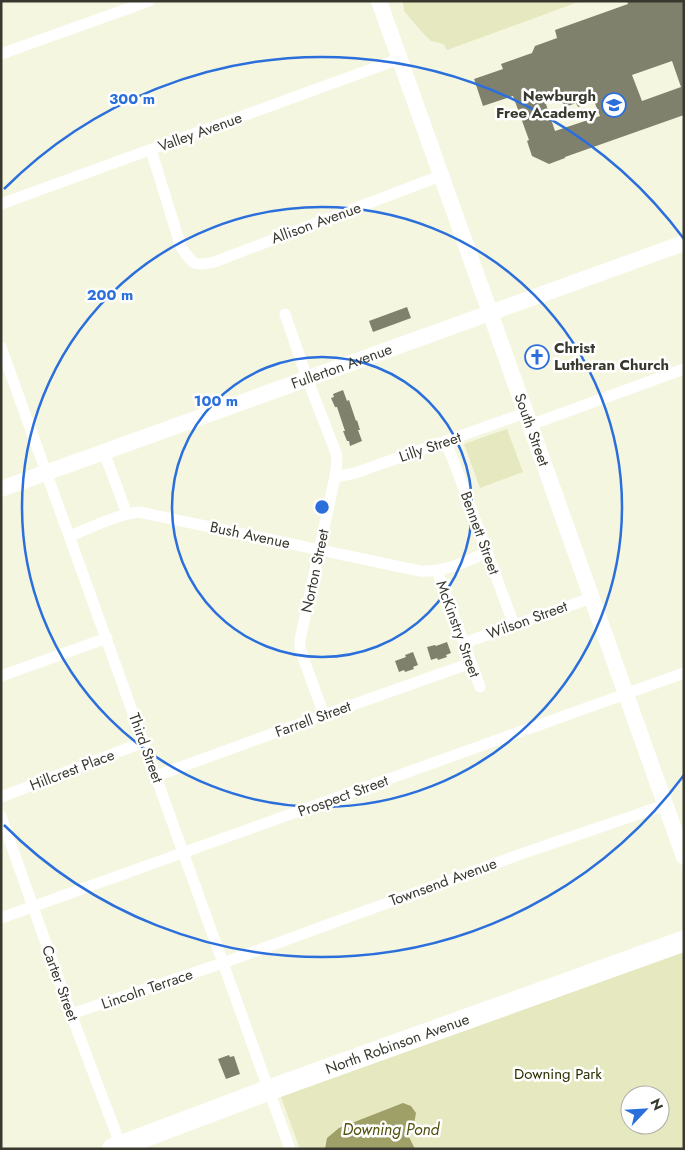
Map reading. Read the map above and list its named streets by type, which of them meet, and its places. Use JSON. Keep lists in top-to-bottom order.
{
  "streets": {
    "highway": ["North Robinson Avenue"],
    "street": [
      "Valley Avenue",
      "Allison Avenue",
      "Fullerton Avenue",
      "South Street",
      "Lilly Street",
      "Bennett Street",
      "Bush Avenue",
      "Norton Street",
      "Wilson Street",
      "McKinstry Street",
      "Farrell Street",
      "Third Street",
      "Hillcrest Place",
      "Prospect Street",
      "Townsend Avenue",
      "Carter Street",
      "Lincoln Terrace"
    ]
  },
  "crossings": [
    ["Valley Avenue", "Allison Avenue"],
    ["Valley Avenue", "South Street"],
    ["Allison Avenue", "South Street"],
    ["Fullerton Avenue", "South Street"],
    ["Fullerton Avenue", "Norton Street"],
    ["Fullerton Avenue", "Third Street"],
    ["South Street", "Lilly Street"],
    ["South Street", "Wilson Street"],
    ["South Street", "Prospect Street"],
    ["South Street", "Townsend Avenue"],
    ["Lilly Street", "Bennett Street"],
    ["Lilly Street", "Norton Street"],
    ["Bennett Street", "Bush Avenue"],
    ["Bennett Street", "Wilson Street"],
    ["Bush Avenue", "Norton Street"],
    ["Bush Avenue", "McKinstry Street"],
    ["Bush Avenue", "Third Street"],
    ["Norton Street", "Farrell Street"],
    ["Wilson Street", "McKinstry Street"],
    ["McKinstry Street", "Farrell Street"],
    ["Farrell Street", "Third Street"],
    ["Third Street", "Hillcrest Place"],
    ["Third Street", "Prospect Street"],
    ["Third Street", "Townsend Avenue"],
    ["Third Street", "Lincoln Terrace"],
    ["Third Street", "North Robinson Avenue"],
    ["Prospect Street", "Carter Street"],
    ["Townsend Avenue", "Lincoln Terrace"],
    ["Carter Street", "Lincoln Terrace"],
    ["Carter Street", "North Robinson Avenue"]
  ],
  "water": ["Downing Pond"],
  "parks": ["Downing Park"],
  "places": {
    "school or university": ["Newburgh Free Academy"],
    "church": ["Christ Lutheran Church"]
  },
  "north": "top right",
  "rings": ["300 m", "200 m", "100 m"]
}
